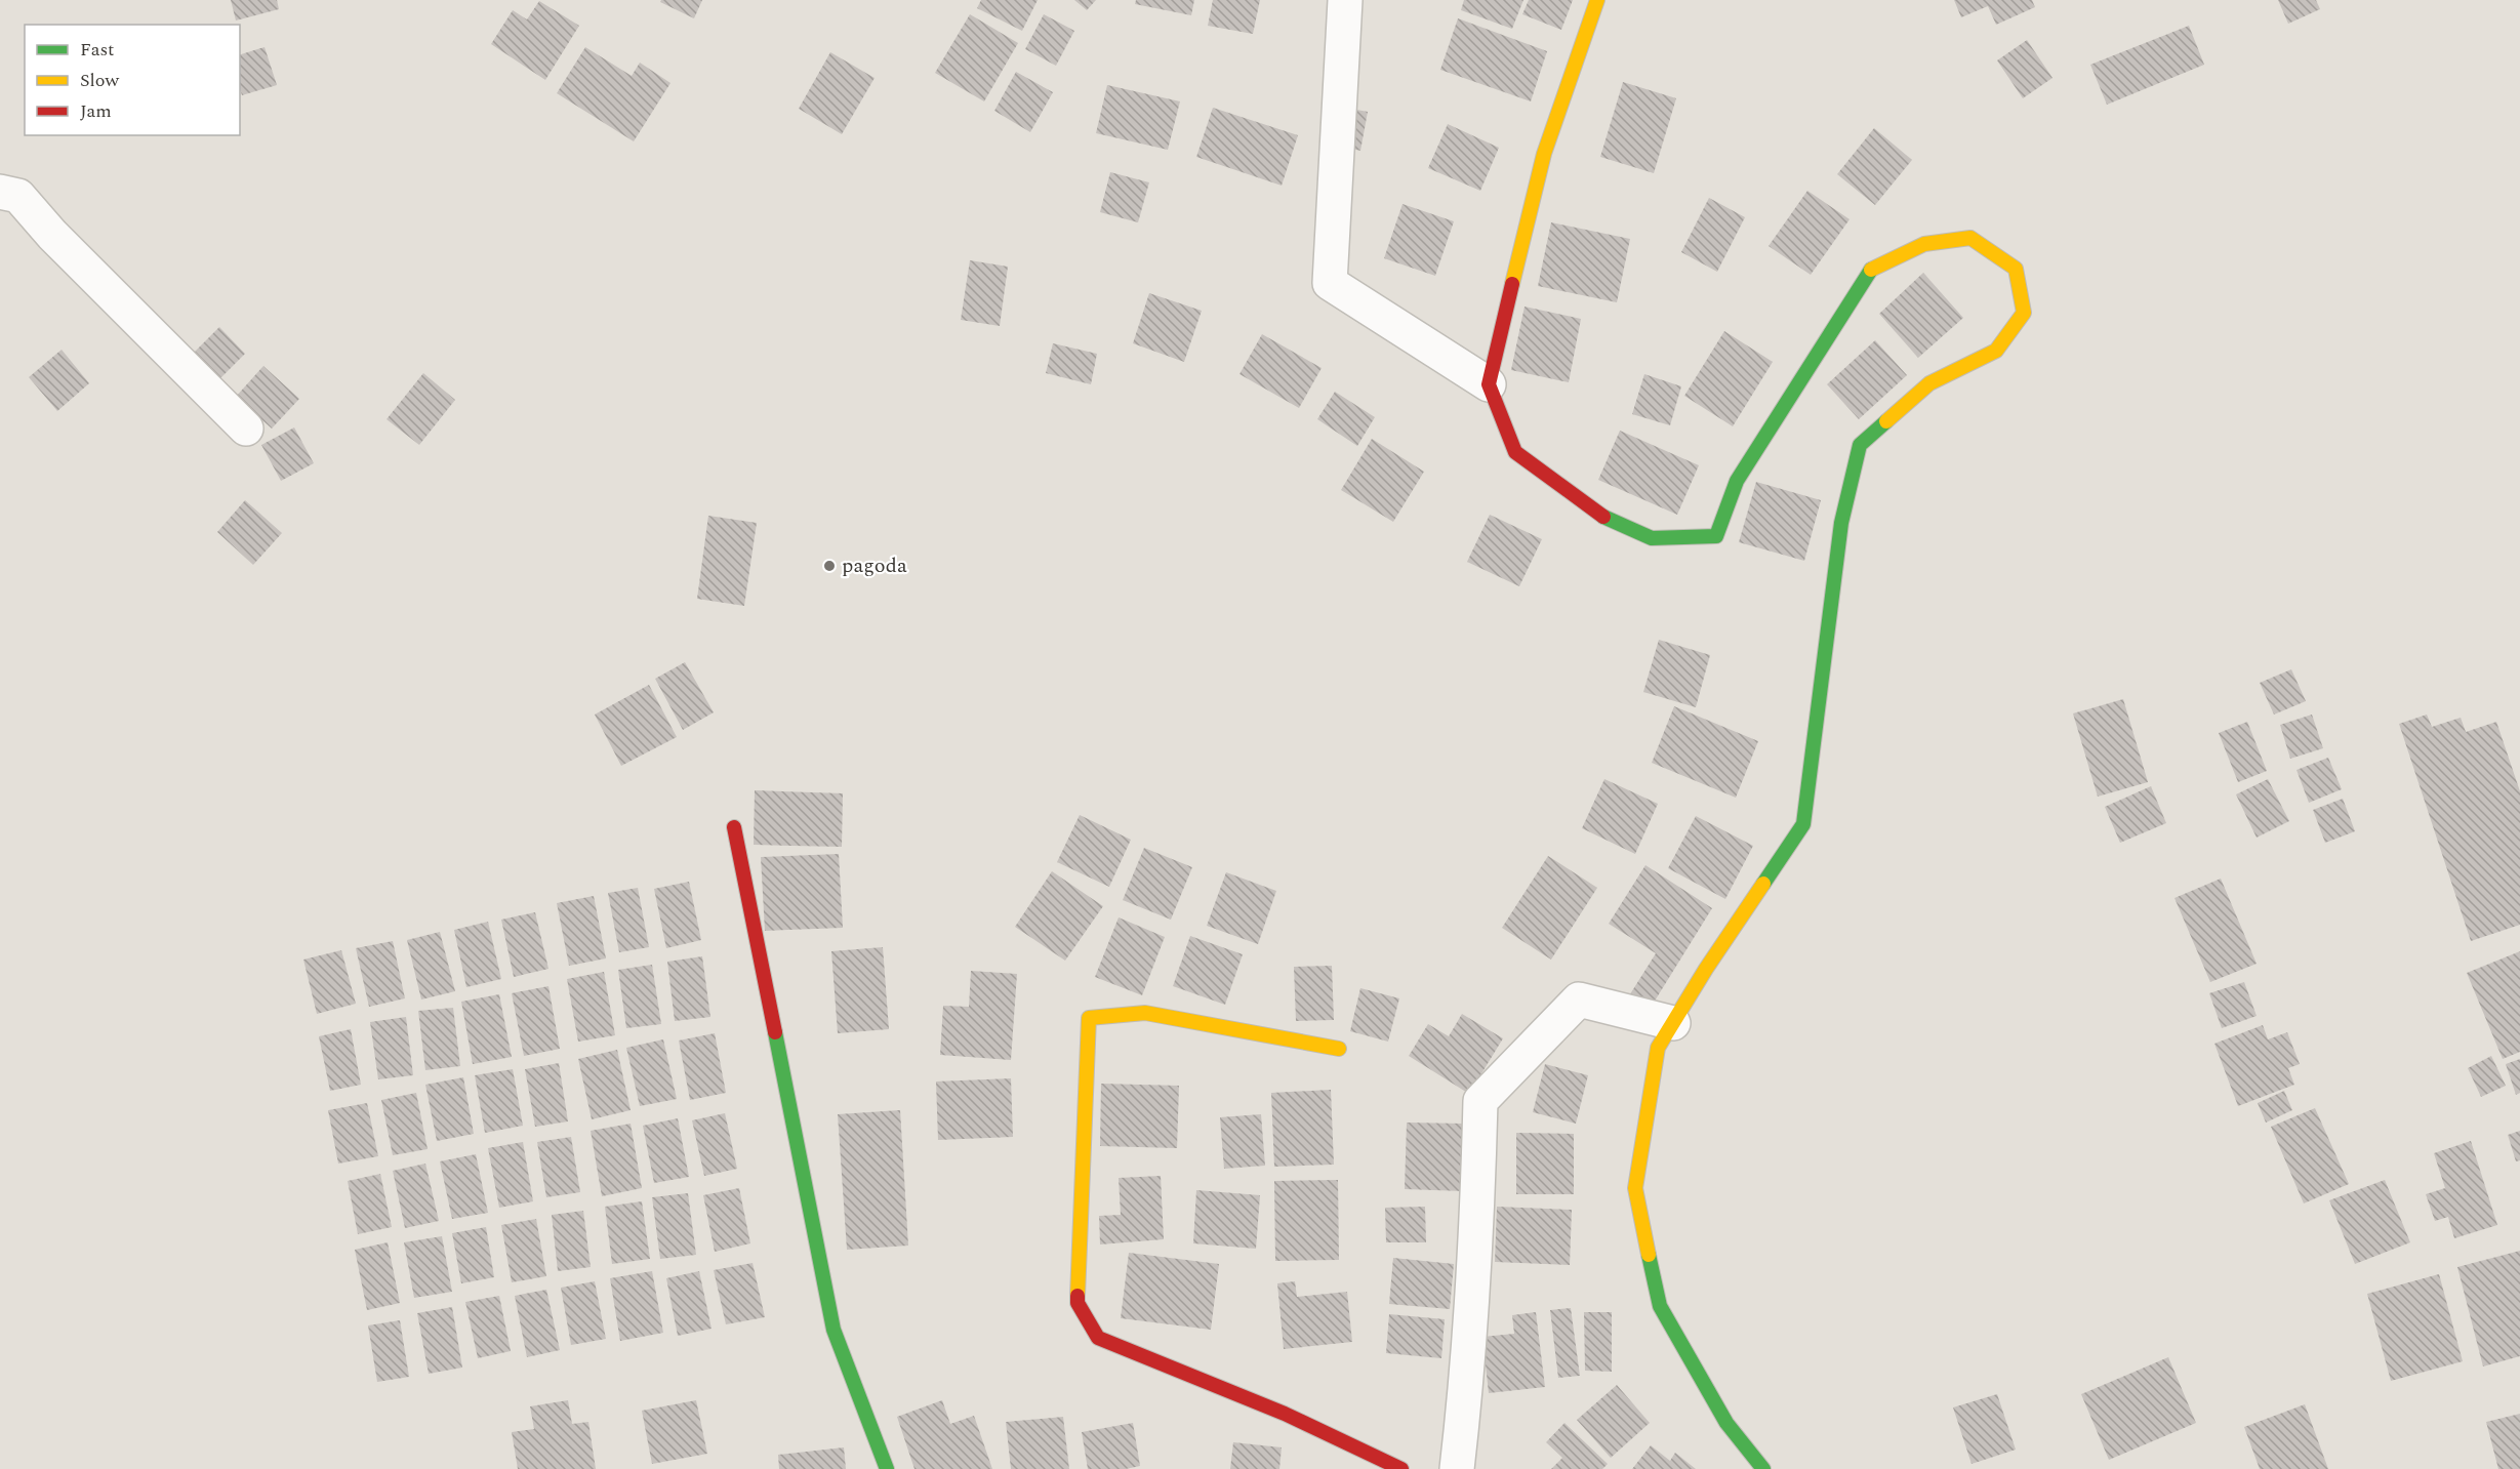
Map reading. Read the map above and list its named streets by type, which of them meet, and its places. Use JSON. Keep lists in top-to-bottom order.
{
  "places": ["pagoda"],
  "legend": ["Fast", "Slow", "Jam"]
}
